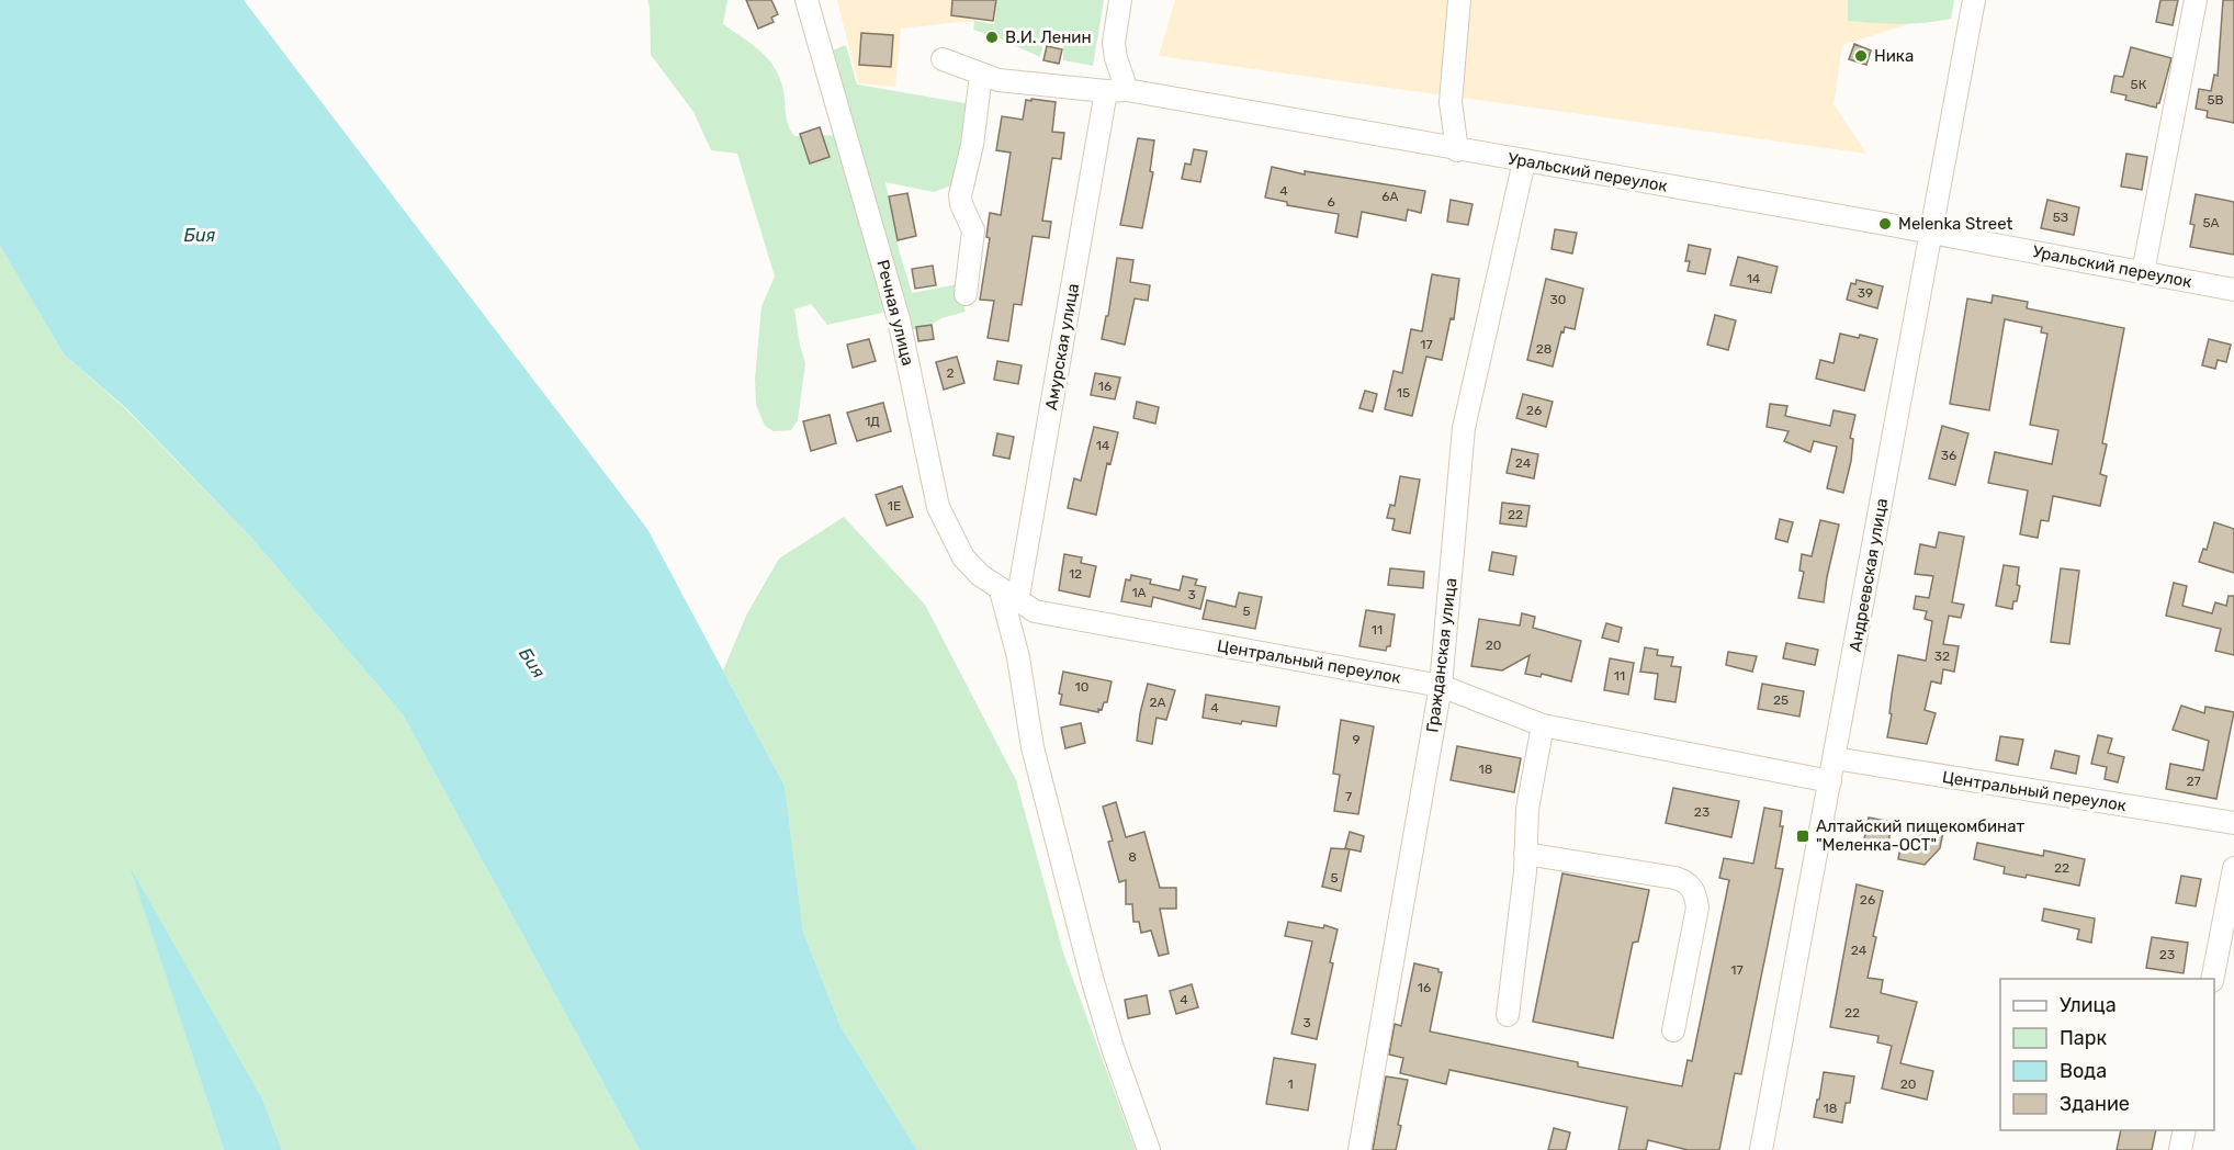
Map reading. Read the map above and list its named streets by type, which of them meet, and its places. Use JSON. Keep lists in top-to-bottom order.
{
  "streets": {
    "street": [
      "Уральский переулок",
      "Речная улица",
      "Амурская улица",
      "Андреевская улица",
      "Гражданская улица",
      "Центральный переулок"
    ]
  },
  "crossings": [
    ["Уральский переулок", "Амурская улица"],
    ["Уральский переулок", "Андреевская улица"],
    ["Уральский переулок", "Гражданская улица"],
    ["Речная улица", "Амурская улица"],
    ["Речная улица", "Центральный переулок"],
    ["Амурская улица", "Центральный переулок"],
    ["Андреевская улица", "Центральный переулок"],
    ["Гражданская улица", "Центральный переулок"]
  ],
  "water": ["Бия"],
  "places": {
    "other": ["В.И. Ленин", "Ника", "Melenka Street"],
    "transit": ["Алтайский пищекомбинат \"Меленка-ОСТ\""]
  },
  "house_numbers": [
    "5К",
    "5В",
    "4",
    "6А",
    "6",
    "5З",
    "5А",
    "14",
    "39",
    "30",
    "17",
    "28",
    "2",
    "16",
    "15",
    "26",
    "1Д",
    "14",
    "36",
    "24",
    "1Е",
    "22",
    "12",
    "1А",
    "3",
    "5",
    "11",
    "20",
    "32",
    "11",
    "10",
    "25",
    "2А",
    "4",
    "9",
    "18",
    "27",
    "7",
    "23",
    "8",
    "22",
    "5",
    "26",
    "24",
    "23",
    "17",
    "16",
    "4",
    "22",
    "3",
    "1",
    "20",
    "18"
  ],
  "legend": [
    "Улица",
    "Парк",
    "Вода",
    "Здание"
  ]
}
